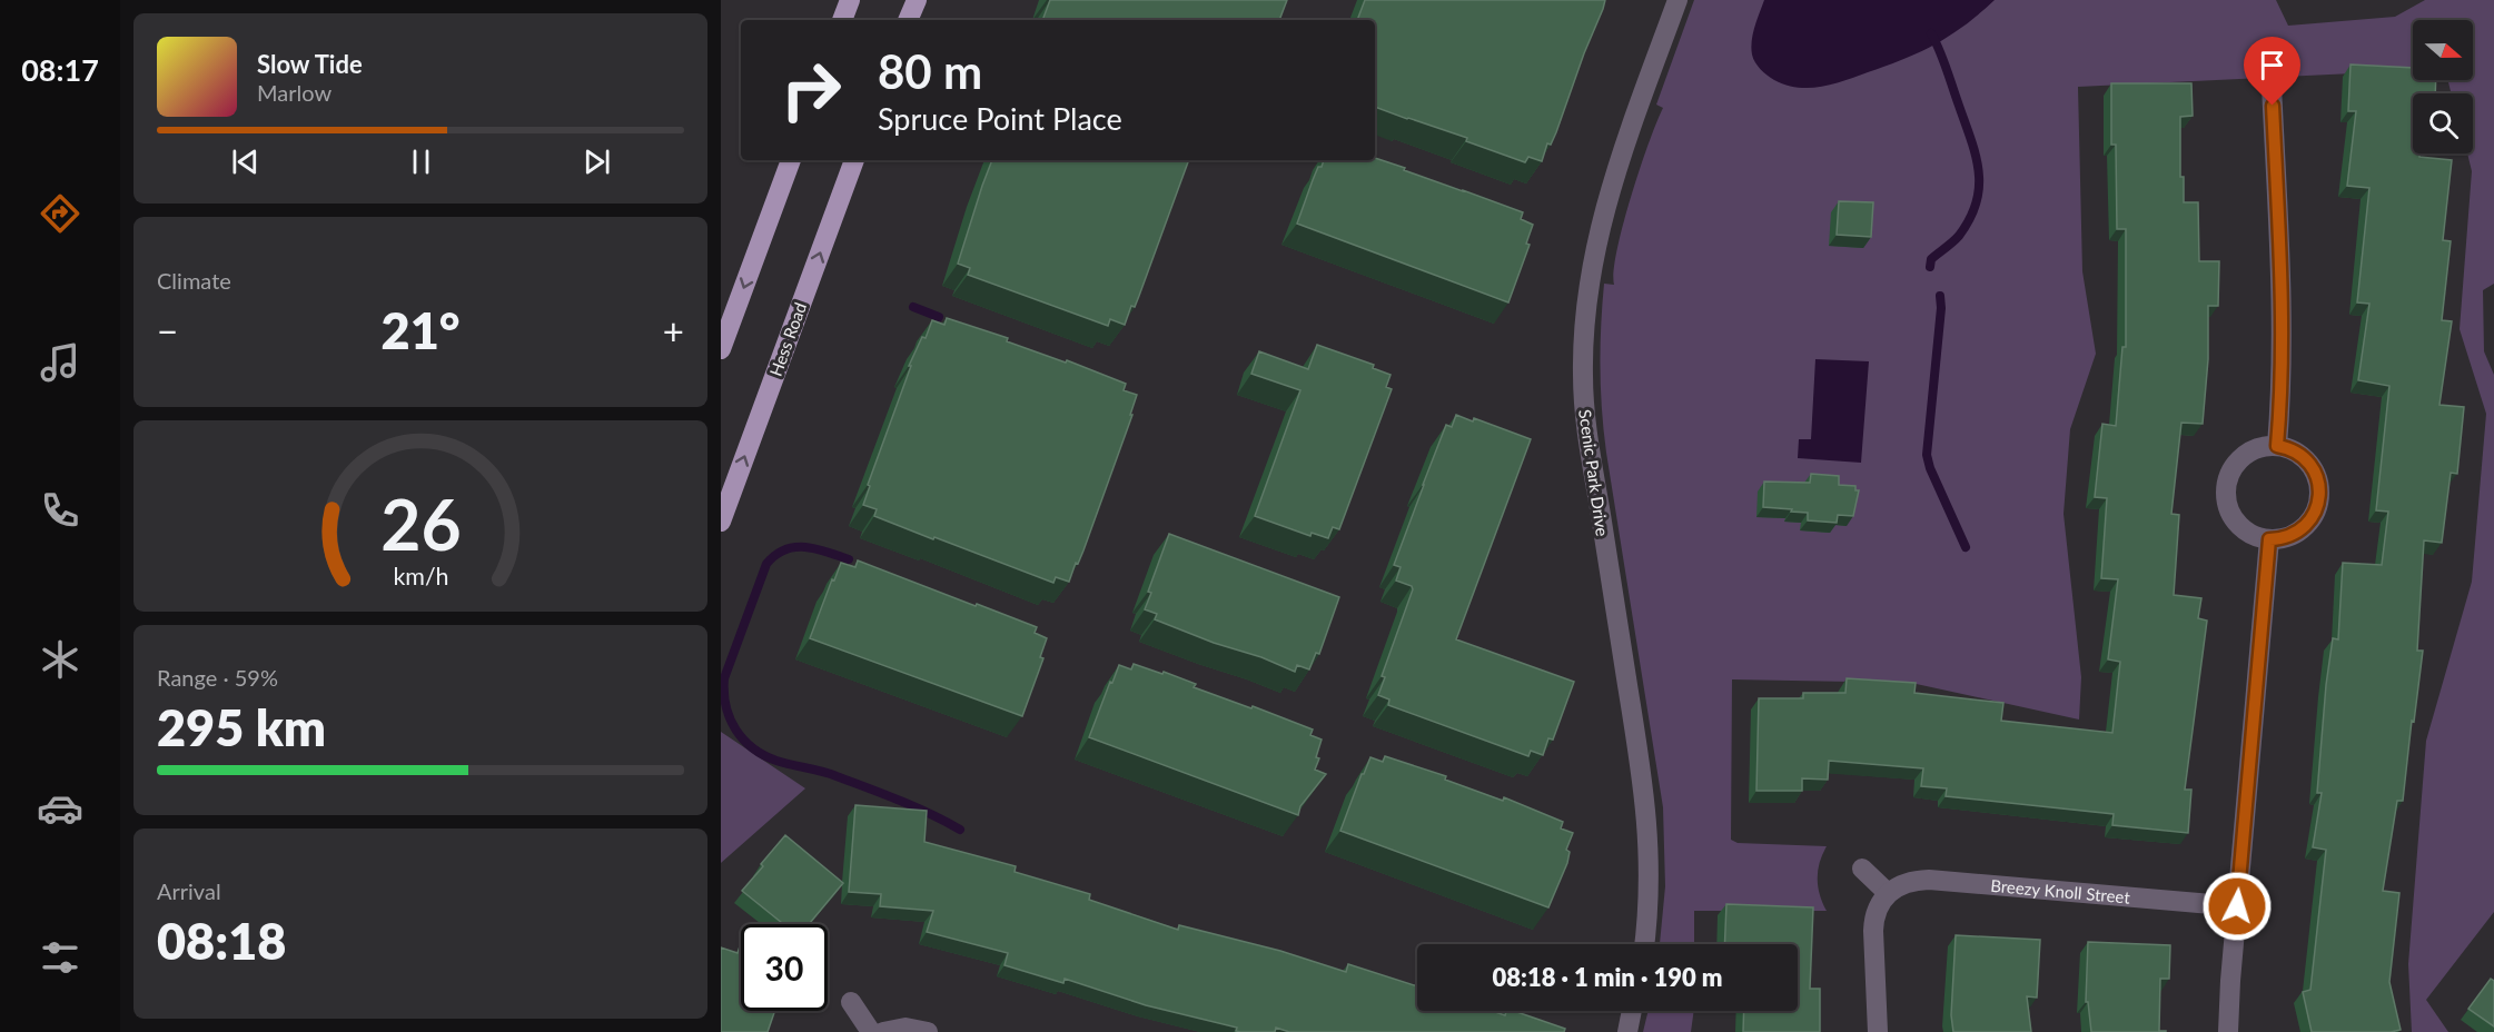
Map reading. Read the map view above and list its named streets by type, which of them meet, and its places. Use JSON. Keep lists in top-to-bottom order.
{
  "streets": {
    "main road": ["Hess Road"],
    "street": ["Scenic Park Drive", "Breezy Knoll Street"]
  },
  "north": "right",
  "page": {
    "tabs": "08:17",
    "turn": ["80 m", "Spruce Point Place"],
    "song": ["Slow Tide", "Marlow"],
    "tile": [
      "Climate",
      ["Range · 59%", "295 km"],
      ["Arrival", "08:18"]
    ],
    "heat": ["−", "21°", "+"],
    "limit": "30",
    "trip": "08:18 · 1 min · 190 m",
    "gauge": ["26", "km/h"]
  }
}
